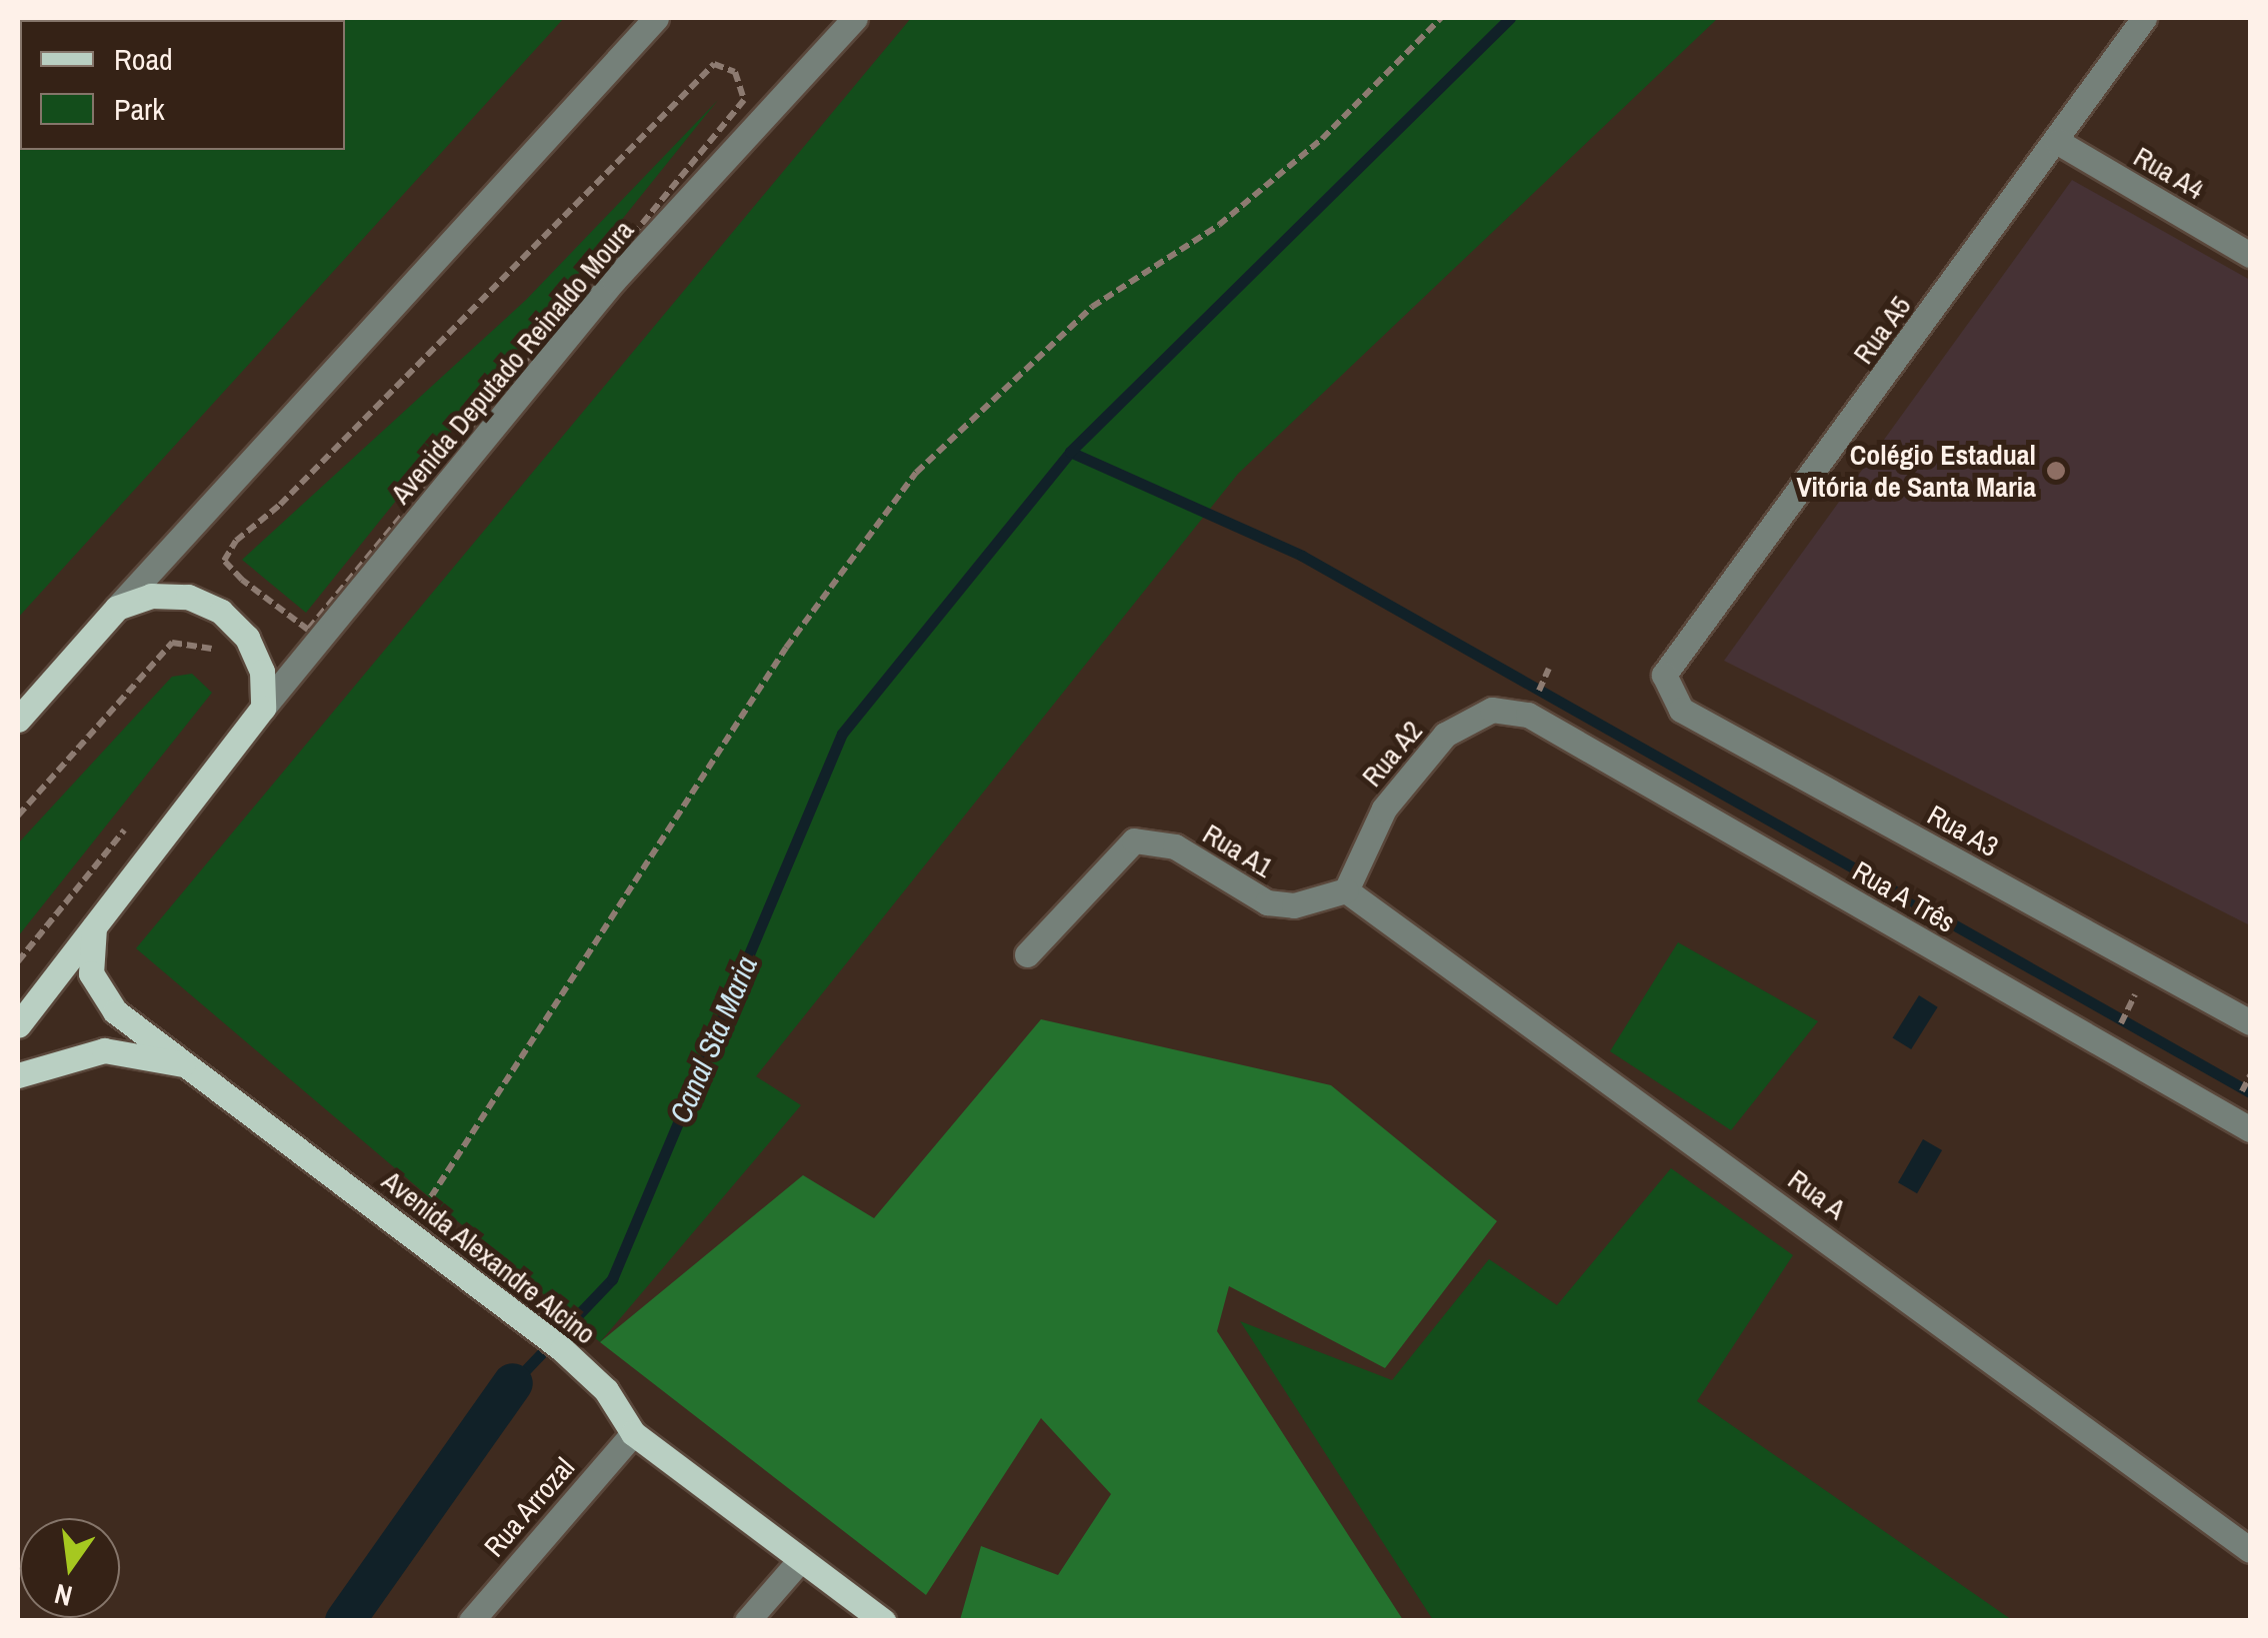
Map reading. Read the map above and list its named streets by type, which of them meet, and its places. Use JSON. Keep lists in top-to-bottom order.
{
  "streets": {
    "main road": ["Avenida Alexandre Alcino"],
    "street": [
      "Rua A4",
      "Rua A5",
      "Avenida Deputado Reinaldo Moura",
      "Rua A2",
      "Rua A3",
      "Rua A1",
      "Rua A Três",
      "Rua A",
      "Rua Arrozal"
    ]
  },
  "crossings": [
    ["Rua A4", "Rua A5"],
    ["Rua A5", "Rua A3"],
    ["Rua A2", "Rua A1"],
    ["Rua A2", "Rua A Três"],
    ["Rua A2", "Rua A"],
    ["Rua A1", "Rua A"],
    ["Avenida Alexandre Alcino", "Rua Arrozal"]
  ],
  "water": ["Canal Sta Maria"],
  "places": ["Colégio Estadual Vitória de Santa Maria"],
  "legend": ["Road", "Park"],
  "north": "bottom"
}
